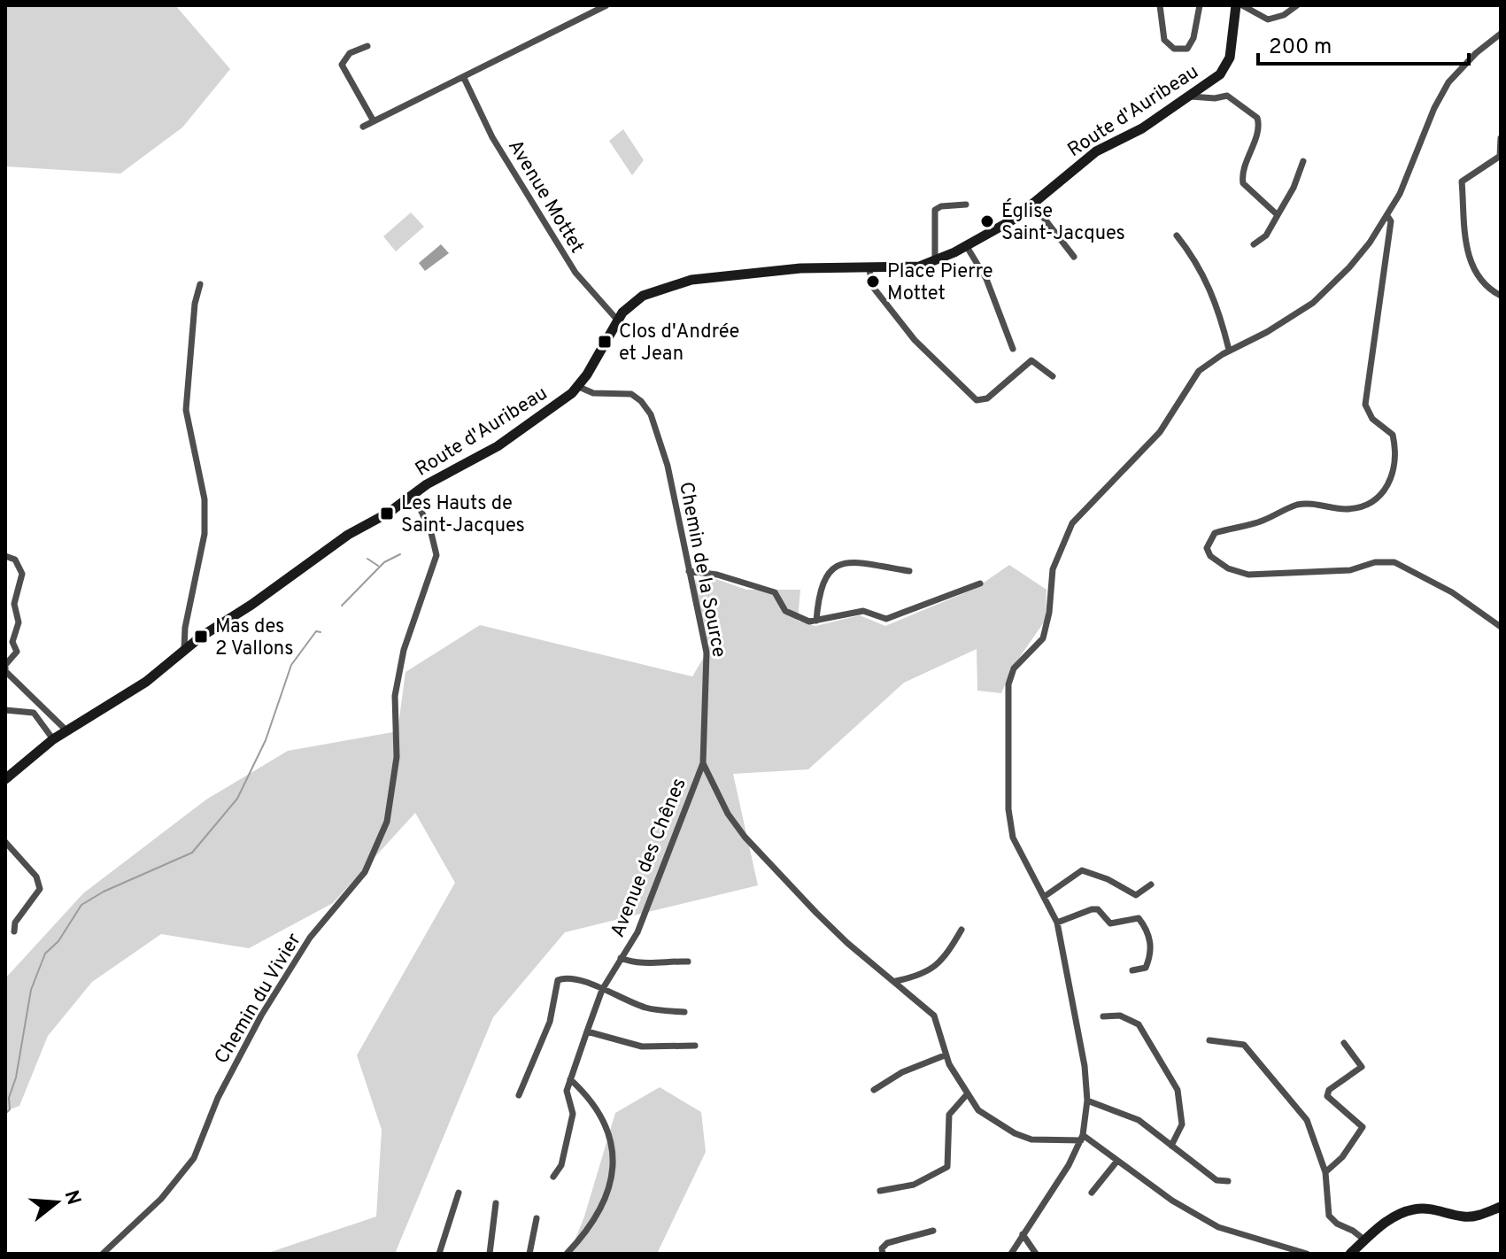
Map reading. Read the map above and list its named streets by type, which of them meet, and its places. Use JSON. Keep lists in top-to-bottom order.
{
  "streets": {
    "street": [
      "Route d'Auribeau",
      "Avenue Mottet",
      "Chemin de la Source",
      "Avenue des Chênes",
      "Chemin du Vivier"
    ]
  },
  "crossings": [
    ["Route d'Auribeau", "Avenue Mottet"],
    ["Route d'Auribeau", "Chemin de la Source"],
    ["Route d'Auribeau", "Chemin du Vivier"],
    ["Chemin de la Source", "Avenue des Chênes"]
  ],
  "places": {
    "other": ["Église Saint-Jacques", "Place Pierre Mottet"],
    "transit": ["Clos d'Andrée et Jean", "Les Hauts de Saint-Jacques", "Mas des 2 Vallons"]
  },
  "scale_bar": "200 m",
  "north": "right"
}
